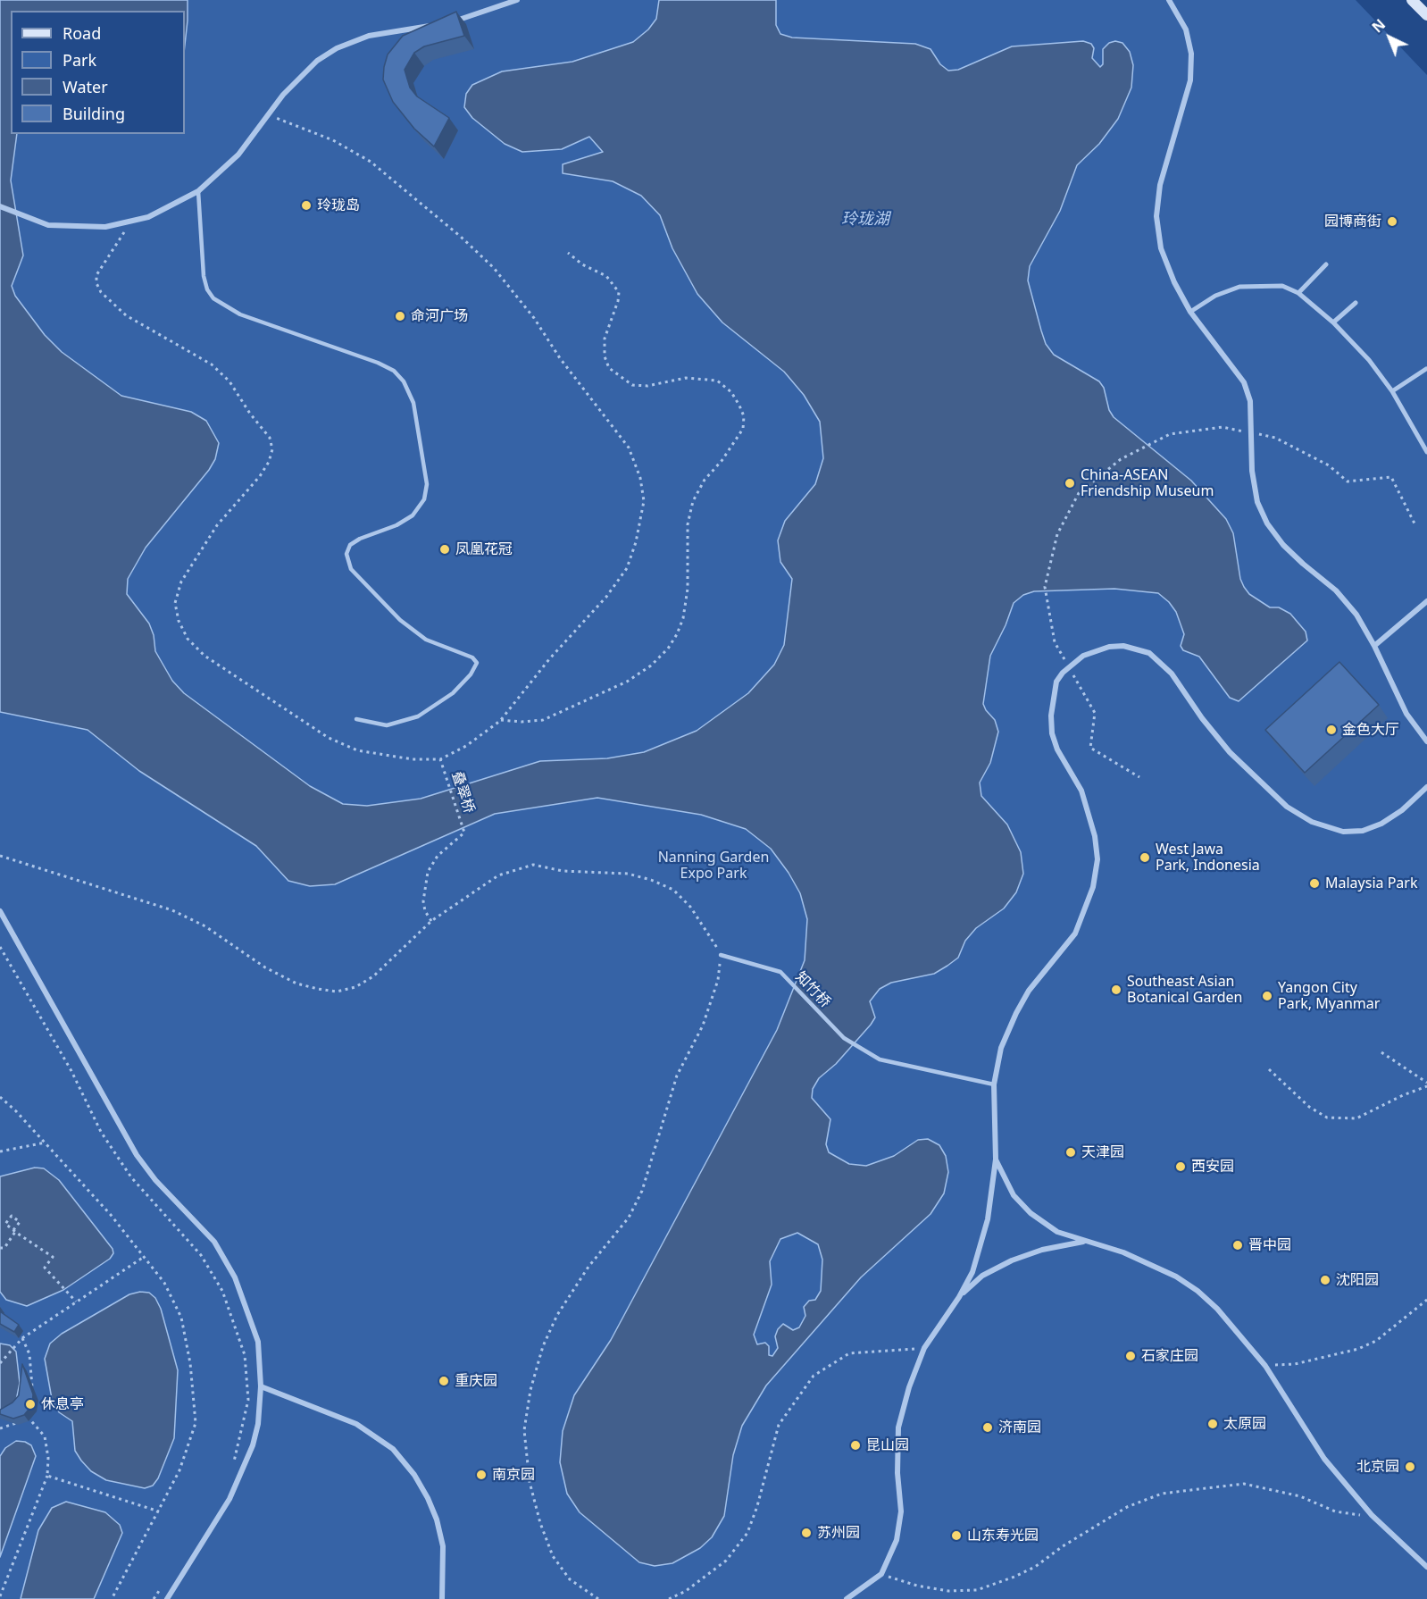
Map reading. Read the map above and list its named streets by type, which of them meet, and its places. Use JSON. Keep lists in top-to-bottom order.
{
  "streets": {
    "lane": ["知竹桥"],
    "path": ["叠翠桥"]
  },
  "water": ["玲珑湖"],
  "parks": ["Nanning Garden Expo Park"],
  "places": [
    "玲珑岛",
    "园博商街",
    "命河广场",
    "China-ASEAN Friendship Museum",
    "凤凰花冠",
    "金色大厅",
    "West Jawa Park, Indonesia",
    "Malaysia Park",
    "Southeast Asian Botanical Garden",
    "Yangon City Park, Myanmar",
    "天津园",
    "西安园",
    "晋中园",
    "沈阳园",
    "石家庄园",
    "重庆园",
    "休息亭",
    "太原园",
    "济南园",
    "昆山园",
    "北京园",
    "南京园",
    "苏州园",
    "山东寿光园"
  ],
  "legend": [
    "Road",
    "Park",
    "Water",
    "Building"
  ],
  "north": "top left"
}
